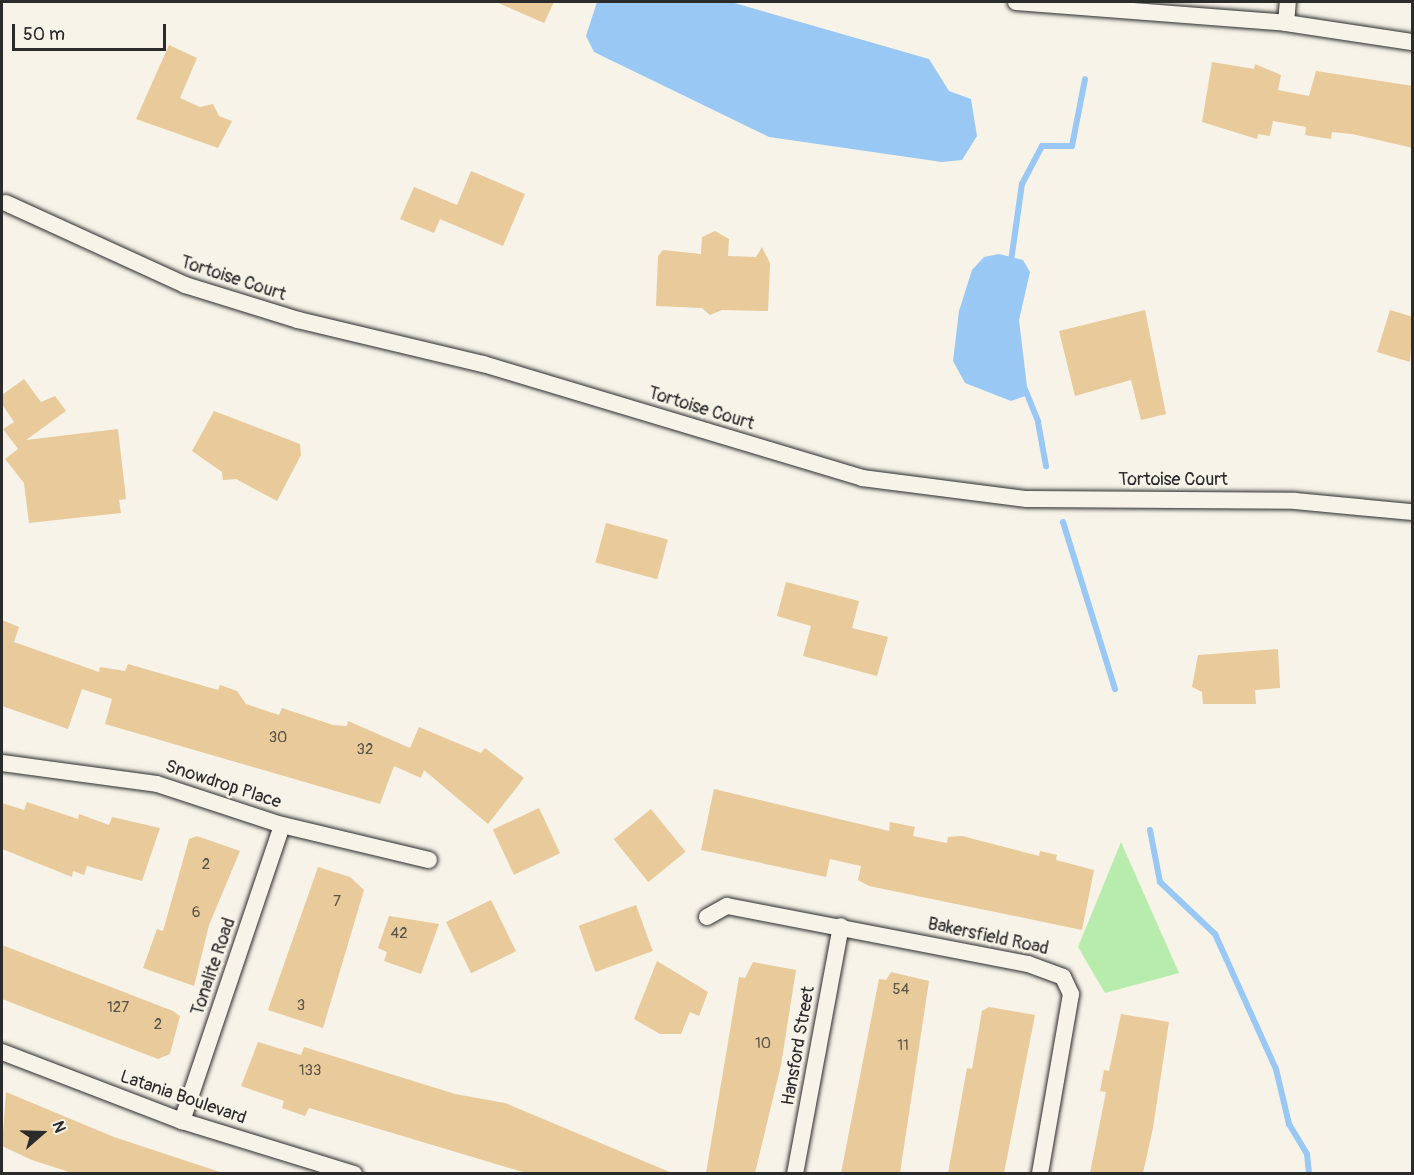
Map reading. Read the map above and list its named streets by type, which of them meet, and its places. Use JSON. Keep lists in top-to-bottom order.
{
  "streets": {
    "street": [
      "Tortoise Court",
      "Snowdrop Place",
      "Bakersfield Road",
      "Tonalite Road",
      "Hansford Street",
      "Latania Boulevard"
    ]
  },
  "crossings": [
    ["Snowdrop Place", "Tonalite Road"],
    ["Bakersfield Road", "Hansford Street"],
    ["Tonalite Road", "Latania Boulevard"]
  ],
  "house_numbers": [
    "30",
    "32",
    "2",
    "7",
    "6",
    "42",
    "54",
    "3",
    "127",
    "2",
    "10",
    "11",
    "133"
  ],
  "scale_bar": "50 m",
  "north": "right"
}
